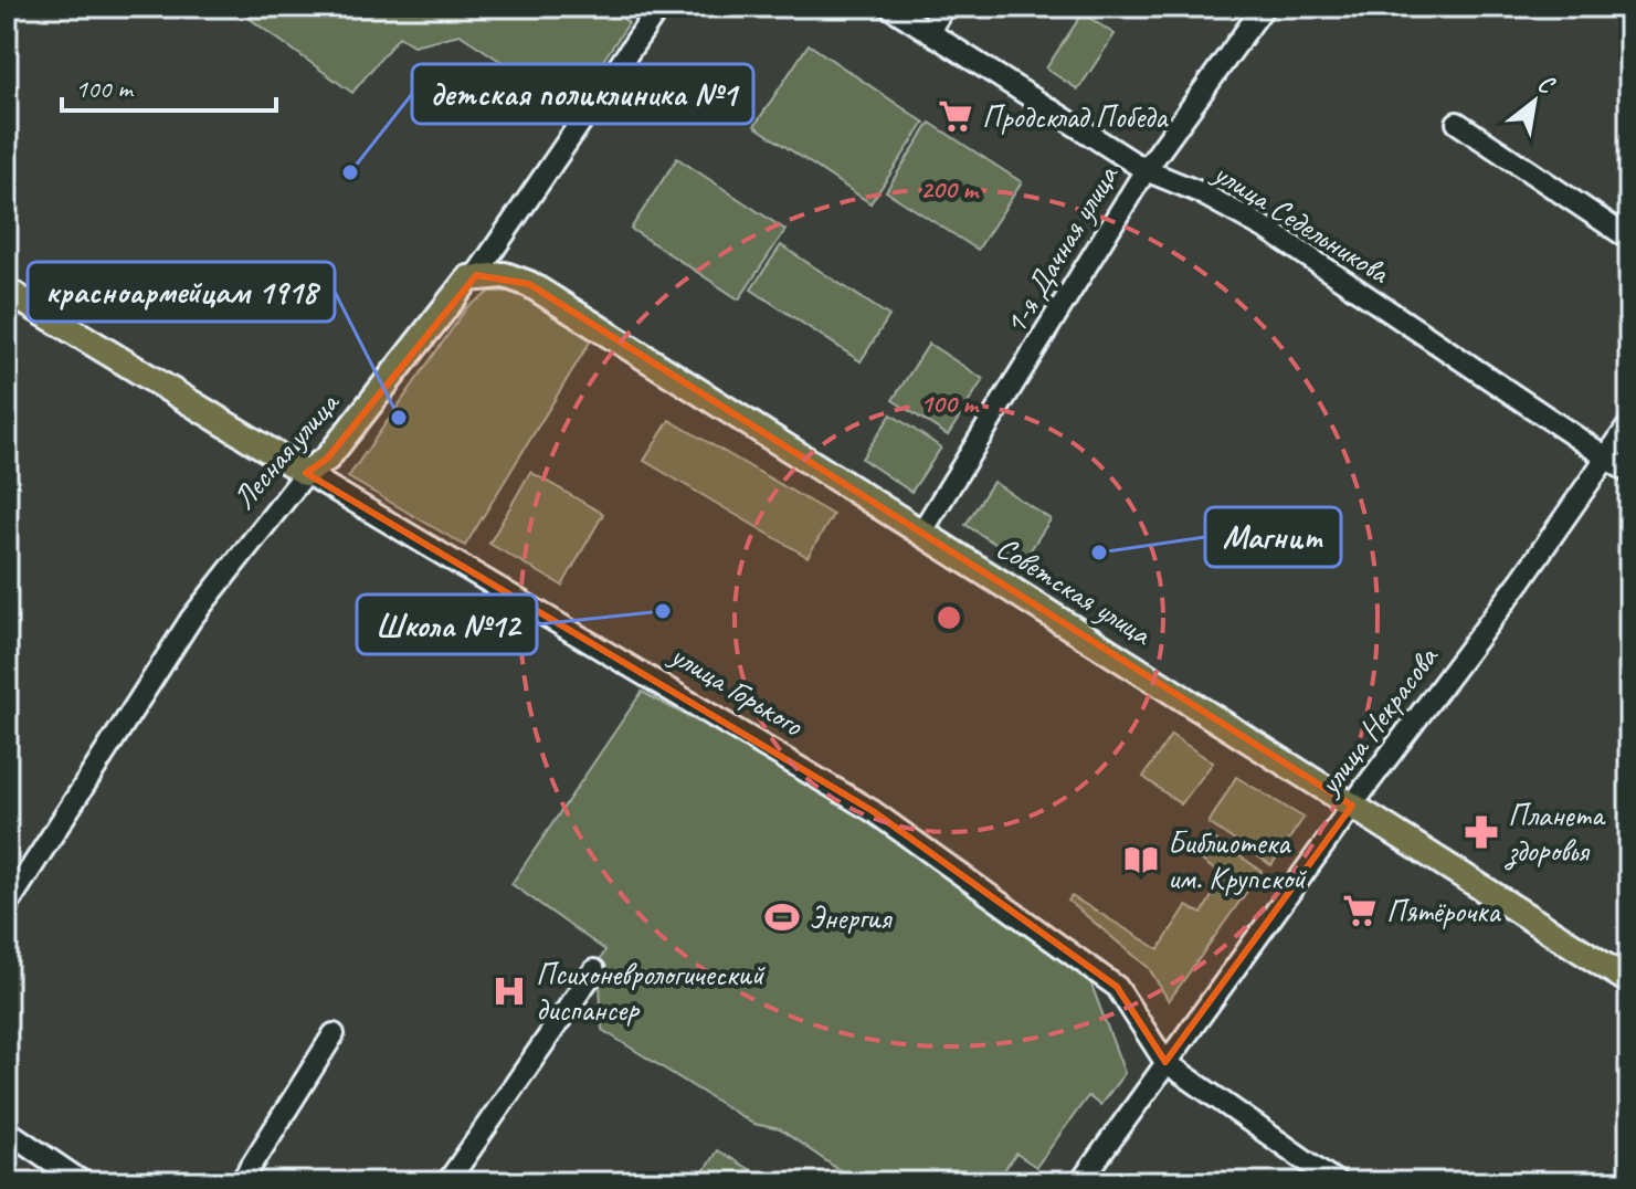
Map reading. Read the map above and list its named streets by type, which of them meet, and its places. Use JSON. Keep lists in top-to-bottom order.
{
  "streets": {
    "main road": ["Лесная улица", "Советская улица", "улица Горького"],
    "street": ["улица Седельникова", "1-я Дачная улица", "улица Некрасова"]
  },
  "crossings": [
    ["улица Седельникова", "1-я Дачная улица"],
    ["улица Седельникова", "улица Некрасова"],
    ["1-я Дачная улица", "Советская улица"],
    ["Лесная улица", "Советская улица"],
    ["Лесная улица", "улица Горького"],
    ["Советская улица", "улица Некрасова"],
    ["улица Горького", "улица Некрасова"]
  ],
  "places": {
    "supermarket": ["Продсклад Победа", "Пятёрочка"],
    "other": [
      "детская поликлиника №1",
      "красноармейцам 1918",
      "Магнит",
      "Школа №12"
    ],
    "pharmacy": ["Планета здоровья"],
    "library": ["Библиотека им. Крупской"],
    "sports": ["Энергия"],
    "hospital": ["Психоневрологический диспансер"]
  },
  "scale_bar": "100 m",
  "north": "top right",
  "rings": ["200 m", "100 m"]
}
